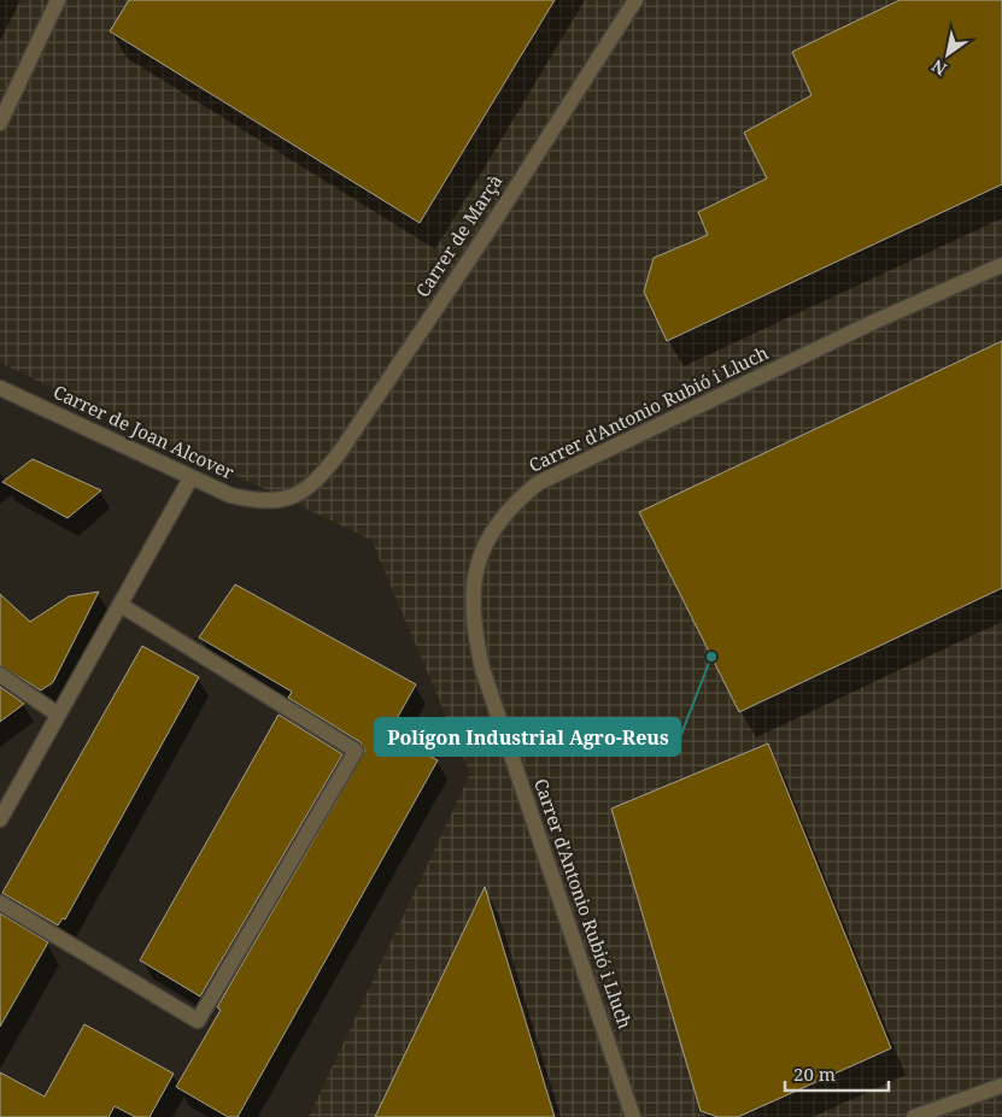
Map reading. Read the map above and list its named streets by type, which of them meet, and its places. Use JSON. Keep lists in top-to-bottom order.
{
  "streets": {
    "street": ["Carrer de Marçà", "Carrer d'Antonio Rubió i Lluch", "Carrer de Joan Alcover"]
  },
  "crossings": [
    ["Carrer de Marçà", "Carrer de Joan Alcover"]
  ],
  "places": ["Polígon Industrial Agro-Reus"],
  "scale_bar": "20 m",
  "north": "bottom left"
}
